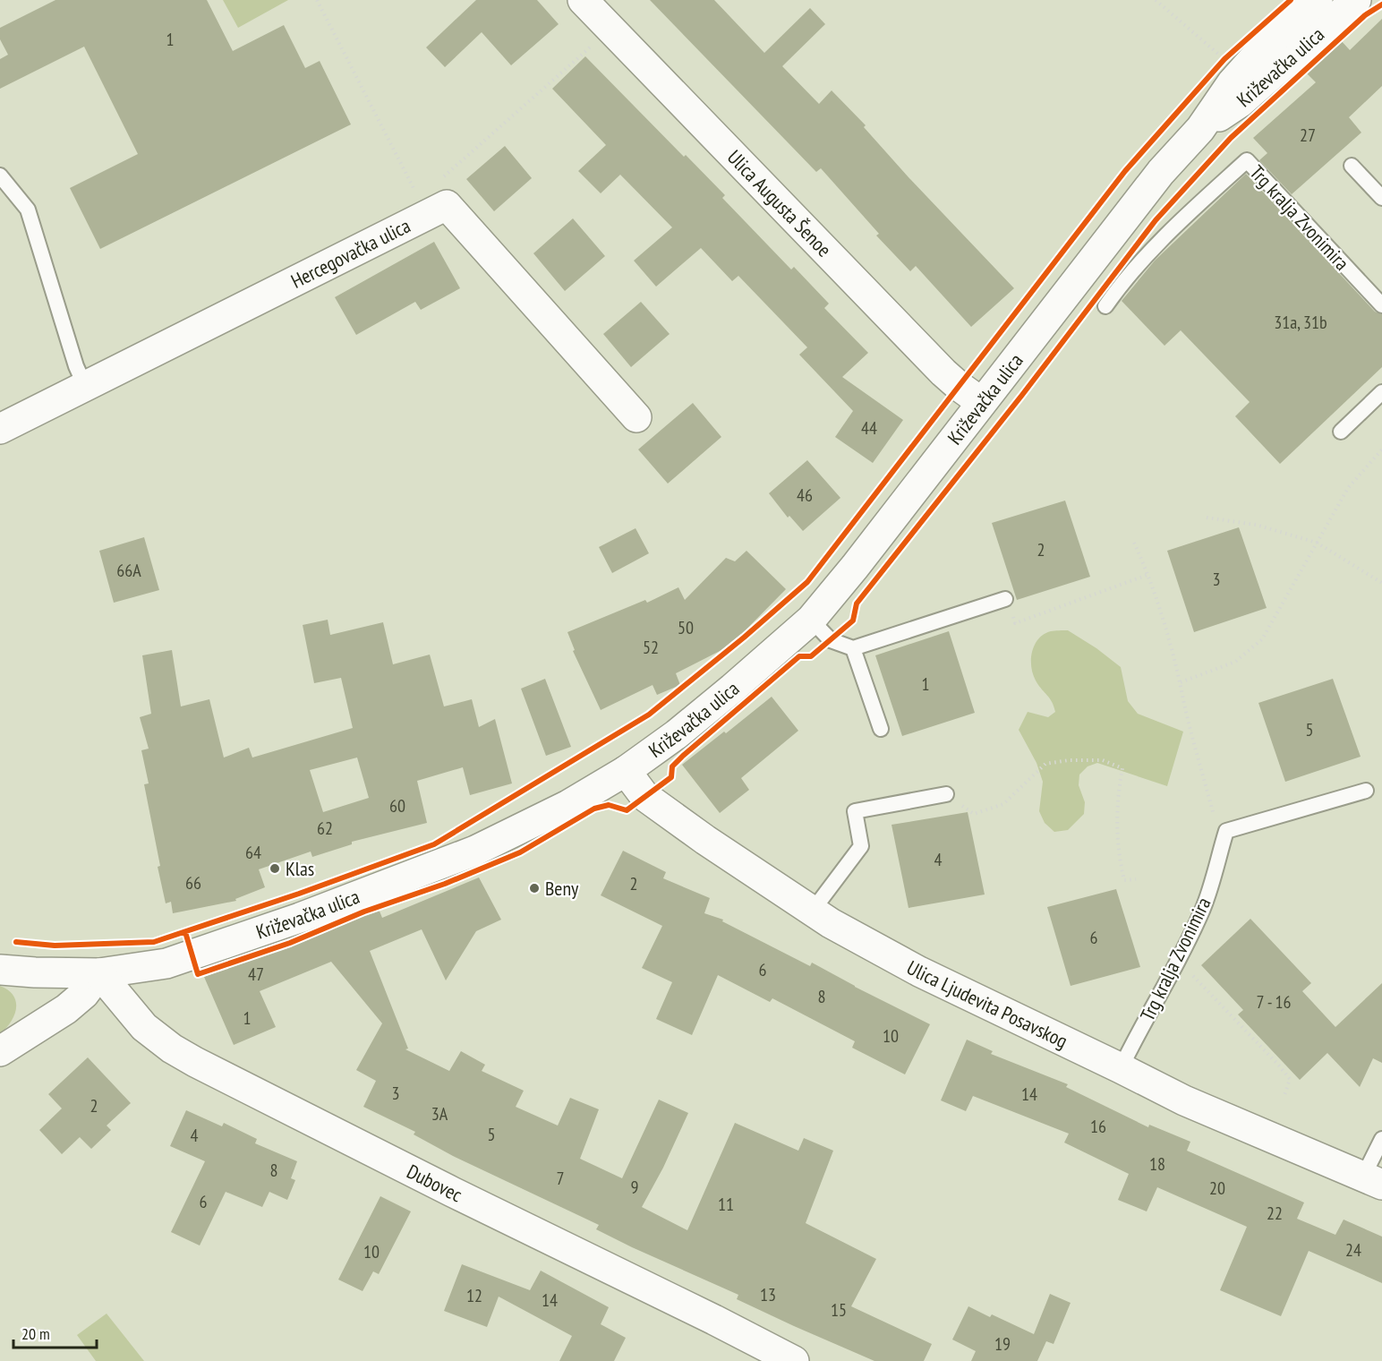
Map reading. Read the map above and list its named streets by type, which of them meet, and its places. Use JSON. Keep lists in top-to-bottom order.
{
  "streets": {
    "main road": [
      "Križevačka ulica",
      "Ulica Augusta Šenoe",
      "Hercegovačka ulica",
      "Ulica Ljudevita Posavskog",
      "Dubovec"
    ],
    "lane": ["Trg kralja Zvonimira"]
  },
  "crossings": [
    ["Križevačka ulica", "Ulica Augusta Šenoe"],
    ["Križevačka ulica", "Ulica Ljudevita Posavskog"],
    ["Križevačka ulica", "Dubovec"],
    ["Trg kralja Zvonimira", "Ulica Ljudevita Posavskog"]
  ],
  "places": ["Klas", "Beny"],
  "house_numbers": [
    "1",
    "27",
    "31a, 31b",
    "44",
    "46",
    "2",
    "66A",
    "3",
    "50",
    "52",
    "1",
    "5",
    "60",
    "62",
    "64",
    "4",
    "66",
    "2",
    "6",
    "6",
    "47",
    "8",
    "7 - 16",
    "1",
    "10",
    "3",
    "14",
    "2",
    "3A",
    "16",
    "5",
    "4",
    "18",
    "8",
    "7",
    "9",
    "20",
    "6",
    "11",
    "22",
    "24",
    "10",
    "13",
    "12",
    "14",
    "15",
    "19"
  ],
  "scale_bar": "20 m"
}
